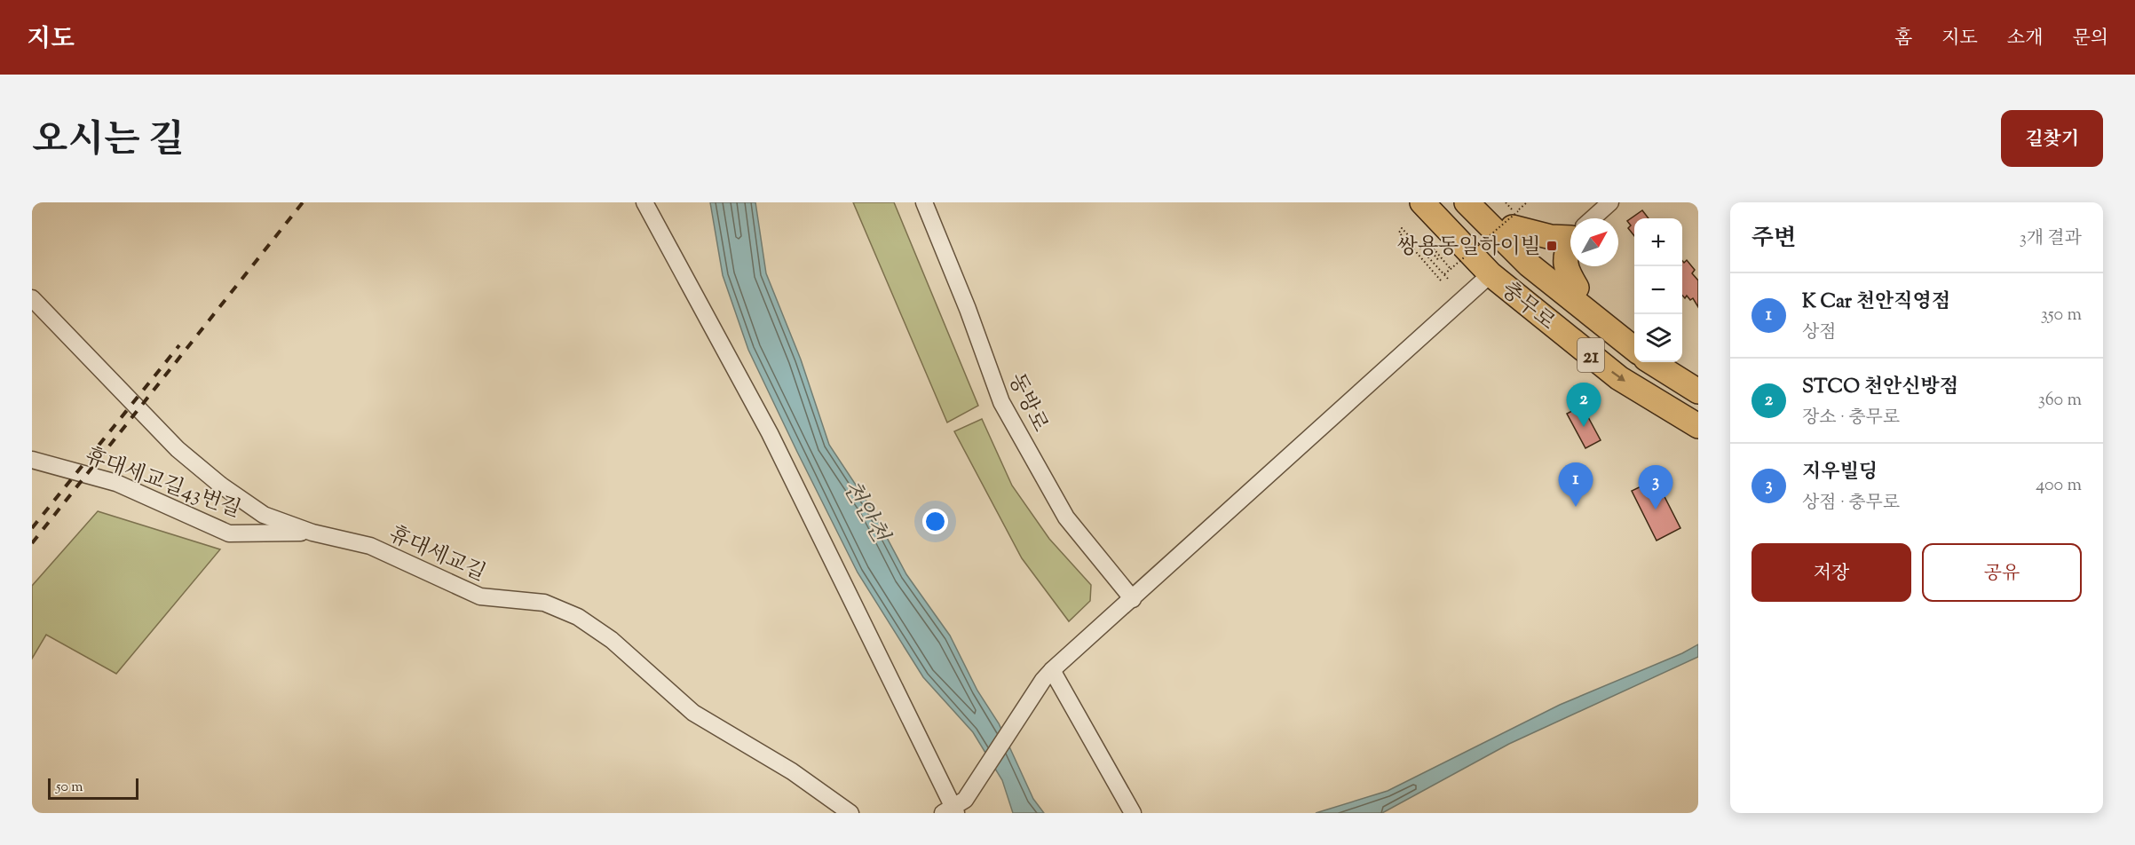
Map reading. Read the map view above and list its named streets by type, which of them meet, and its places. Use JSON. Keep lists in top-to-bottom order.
{
  "streets": {
    "highway": ["충무로", "21"],
    "street": ["동방로", "휴대세교길43번길", "휴대세교길"]
  },
  "crossings": [
    ["충무로", "21"],
    ["휴대세교길43번길", "휴대세교길"]
  ],
  "water": ["천안천"],
  "places": {
    "transit": ["쌍용동일하이빌"]
  },
  "scale_bar": "50 m",
  "north": "top right",
  "page": {
    "header": "지도",
    "nav": [
      "홈",
      "지도",
      "소개",
      "문의"
    ],
    "title": "오시는 길",
    "buttons": [
      "길찾기",
      ["저장", "공유"]
    ],
    "heading": ["주변", "3개 결과"],
    "map_buttons": ["+", "−"],
    "list": [
      {
        "mark": "1",
        "name": "K Car 천안직영점",
        "note": "상점",
        "value": "350 m"
      },
      {
        "mark": "2",
        "name": "STCO 천안신방점",
        "note": "장소 · 충무로",
        "value": "360 m"
      },
      {
        "mark": "3",
        "name": "지우빌딩",
        "note": "상점 · 충무로",
        "value": "400 m"
      }
    ],
    "pins": ["2", "1", "3"],
    "scale": "50 m"
  }
}
